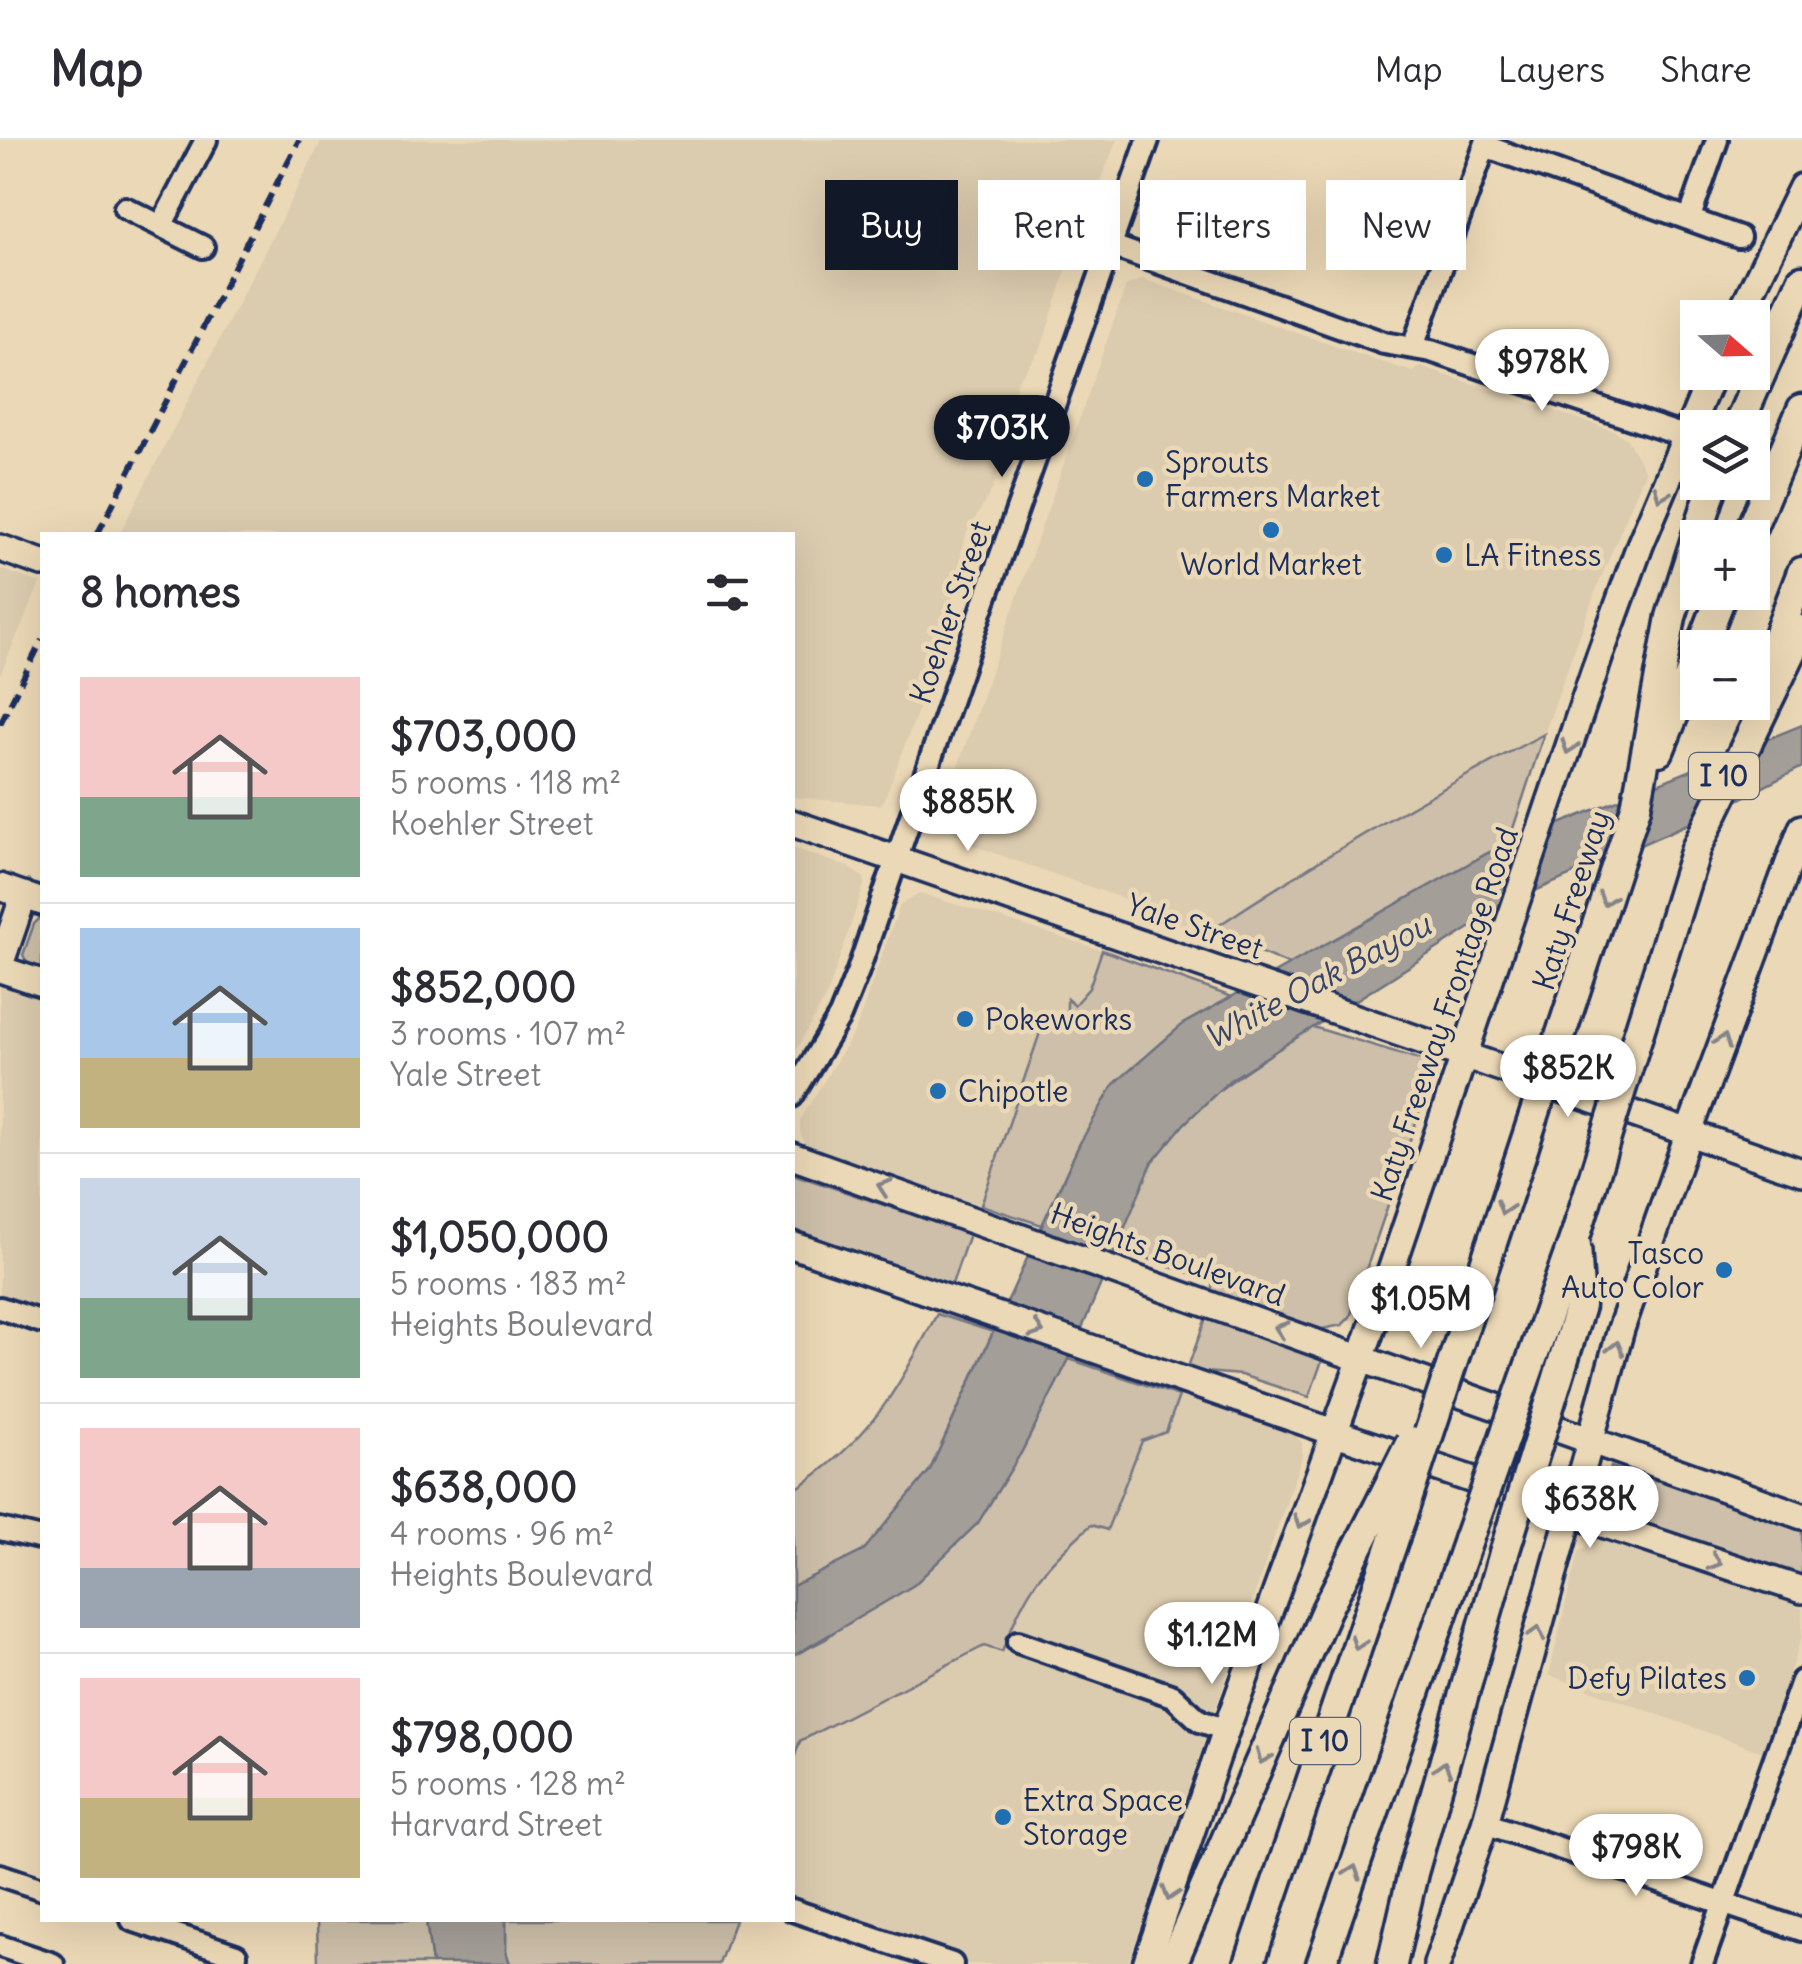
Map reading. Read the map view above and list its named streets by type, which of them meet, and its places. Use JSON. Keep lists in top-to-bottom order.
{
  "streets": {
    "highway": ["I 10", "Katy Freeway"],
    "main road": ["Yale Street", "Katy Freeway Frontage Road", "Heights Boulevard"],
    "street": ["Koehler Street"]
  },
  "crossings": [
    ["Koehler Street", "Yale Street"],
    ["I 10", "Katy Freeway"],
    ["Yale Street", "Katy Freeway Frontage Road"],
    ["Katy Freeway Frontage Road", "Heights Boulevard"]
  ],
  "one_way": ["Katy Freeway Frontage Road"],
  "water": ["White Oak Bayou"],
  "places": [
    "Sprouts Farmers Market",
    "World Market",
    "LA Fitness",
    "Pokeworks",
    "Chipotle",
    "Tasco Auto Color",
    "Defy Pilates",
    "Extra Space Storage"
  ],
  "north": "right",
  "page": {
    "header": "Map",
    "nav": ["Map", "Layers", "Share"],
    "chip": [
      "Buy",
      "Rent",
      "Filters",
      "New"
    ],
    "map_buttons": ["+", "−"],
    "price": [
      "$978K",
      "$703K",
      "$885K",
      "$852K",
      "$1.05M",
      "$638K",
      "$1.12M",
      "$798K"
    ],
    "heading": "8 homes",
    "list": [
      {
        "name": "$703,000",
        "note": "5 rooms · 118 m² · Koehler Street"
      },
      {
        "name": "$852,000",
        "note": "3 rooms · 107 m² · Yale Street"
      },
      {
        "name": "$1,050,000",
        "note": "5 rooms · 183 m² · Heights Boulevard"
      },
      {
        "name": "$638,000",
        "note": "4 rooms · 96 m² · Heights Boulevard"
      },
      {
        "name": "$798,000",
        "note": "5 rooms · 128 m² · Harvard Street"
      }
    ]
  }
}
